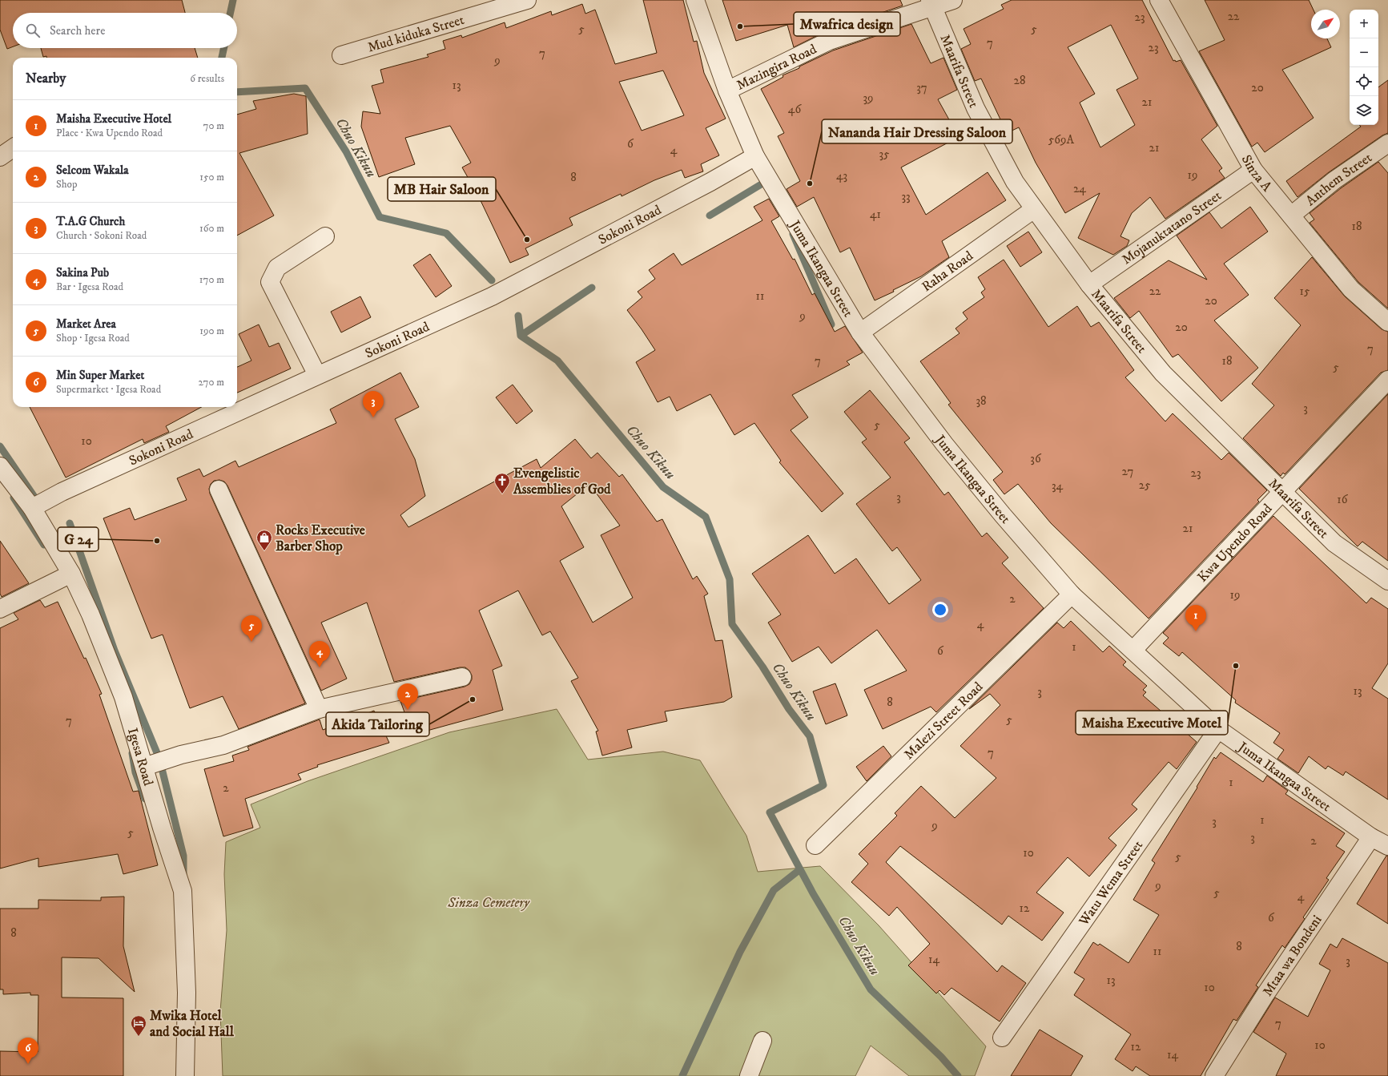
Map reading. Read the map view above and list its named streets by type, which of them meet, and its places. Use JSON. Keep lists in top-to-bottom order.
{
  "streets": {
    "street": [
      "Mud kiduka Street",
      "Mazingira Road",
      "Maarifa Street",
      "Sinza A",
      "Anthem Street",
      "Sokoni Road",
      "Mojanuktatano Street",
      "Juma Ikangaa Street",
      "Raha Road",
      "Kwa Upendo Road",
      "Malezi Street Road",
      "Igesa Road",
      "Watu Wema Street",
      "Mtaa wa Bondeni"
    ]
  },
  "crossings": [
    ["Mazingira Road", "Maarifa Street"],
    ["Mazingira Road", "Juma Ikangaa Street"],
    ["Maarifa Street", "Mojanuktatano Street"],
    ["Maarifa Street", "Raha Road"],
    ["Maarifa Street", "Kwa Upendo Road"],
    ["Sinza A", "Anthem Street"],
    ["Sinza A", "Mojanuktatano Street"],
    ["Sokoni Road", "Juma Ikangaa Street"],
    ["Sokoni Road", "Igesa Road"],
    ["Juma Ikangaa Street", "Raha Road"],
    ["Juma Ikangaa Street", "Kwa Upendo Road"],
    ["Juma Ikangaa Street", "Malezi Street Road"],
    ["Juma Ikangaa Street", "Watu Wema Street"],
    ["Juma Ikangaa Street", "Mtaa wa Bondeni"]
  ],
  "water": ["Chuo Kikuu"],
  "parks": ["Sinza Cemetery"],
  "places": {
    "other": [
      "Mwafrica design",
      "Nananda Hair Dressing Saloon",
      "MB Hair Saloon",
      "G 24",
      "Maisha Executive Motel",
      "Akida Tailoring"
    ],
    "church": ["Evengelistic Assemblies of God"],
    "shop": ["Rocks Executive Barber Shop"],
    "hotel": ["Mwika Hotel and Social Hall"]
  },
  "house_numbers": [
    "22",
    "23",
    "5",
    "5",
    "7",
    "23",
    "7",
    "9",
    "28",
    "13",
    "37",
    "20",
    "39",
    "21",
    "46",
    "569A",
    "6",
    "21",
    "4",
    "35",
    "19",
    "43",
    "8",
    "24",
    "33",
    "41",
    "18",
    "22",
    "15",
    "11",
    "20",
    "9",
    "20",
    "7",
    "7",
    "18",
    "5",
    "38",
    "3",
    "5",
    "10",
    "36",
    "27",
    "23",
    "25",
    "34",
    "3",
    "16",
    "21",
    "19",
    "2",
    "4",
    "1",
    "6",
    "13",
    "3",
    "8",
    "5",
    "7",
    "7",
    "1",
    "2",
    "1",
    "3",
    "9",
    "5",
    "3",
    "2",
    "10",
    "5",
    "9",
    "5",
    "4",
    "12",
    "6",
    "8",
    "8",
    "11",
    "14",
    "3",
    "13",
    "10",
    "7",
    "10",
    "12",
    "14"
  ],
  "north": "top right",
  "page": {
    "map_buttons": ["+", "−"],
    "search": "Search here",
    "heading": ["Nearby", "6 results"],
    "list": [
      {
        "mark": "1",
        "name": "Maisha Executive Hotel",
        "note": "Place · Kwa Upendo Road",
        "value": "70 m"
      },
      {
        "mark": "2",
        "name": "Selcom Wakala",
        "note": "Shop",
        "value": "150 m"
      },
      {
        "mark": "3",
        "name": "T.A.G Church",
        "note": "Church · Sokoni Road",
        "value": "160 m"
      },
      {
        "mark": "4",
        "name": "Sakina Pub",
        "note": "Bar · Igesa Road",
        "value": "170 m"
      },
      {
        "mark": "5",
        "name": "Market Area",
        "note": "Shop · Igesa Road",
        "value": "190 m"
      },
      {
        "mark": "6",
        "name": "Min Super Market",
        "note": "Supermarket · Igesa Road",
        "value": "270 m"
      }
    ],
    "pins": [
      "3",
      "1",
      "5",
      "4",
      "2",
      "6"
    ]
  }
}
